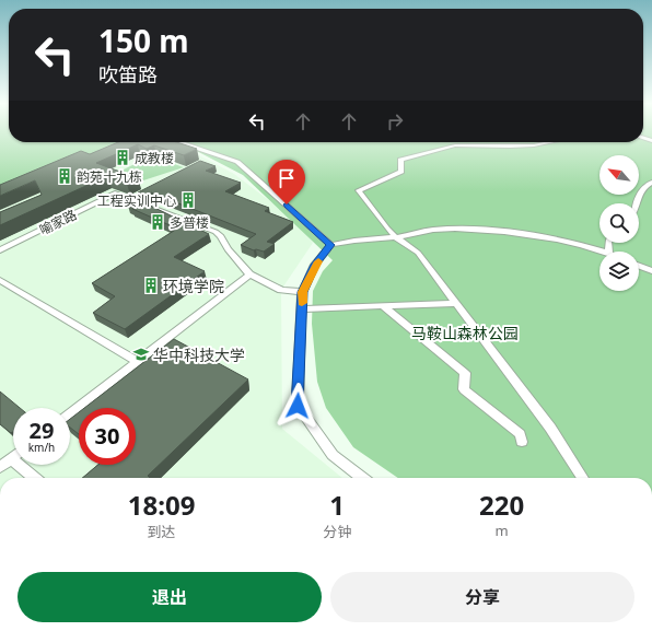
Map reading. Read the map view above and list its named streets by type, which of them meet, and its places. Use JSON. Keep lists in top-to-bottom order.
{
  "streets": {
    "street": ["喻家路"]
  },
  "parks": ["马鞍山森林公园"],
  "places": {
    "building": [
      "成教楼",
      "韵苑十九栋",
      "工程实训中心",
      "多普楼",
      "环境学院"
    ],
    "school or university": ["华中科技大学"]
  },
  "north": "top left",
  "page": {
    "turn": ["150 m", "吹笛路"],
    "speed": "29 km/h",
    "limit": "30",
    "eta": [
      "18:09",
      "到达",
      "1",
      "分钟",
      "220",
      "m"
    ],
    "buttons": ["退出", "分享"]
  }
}
